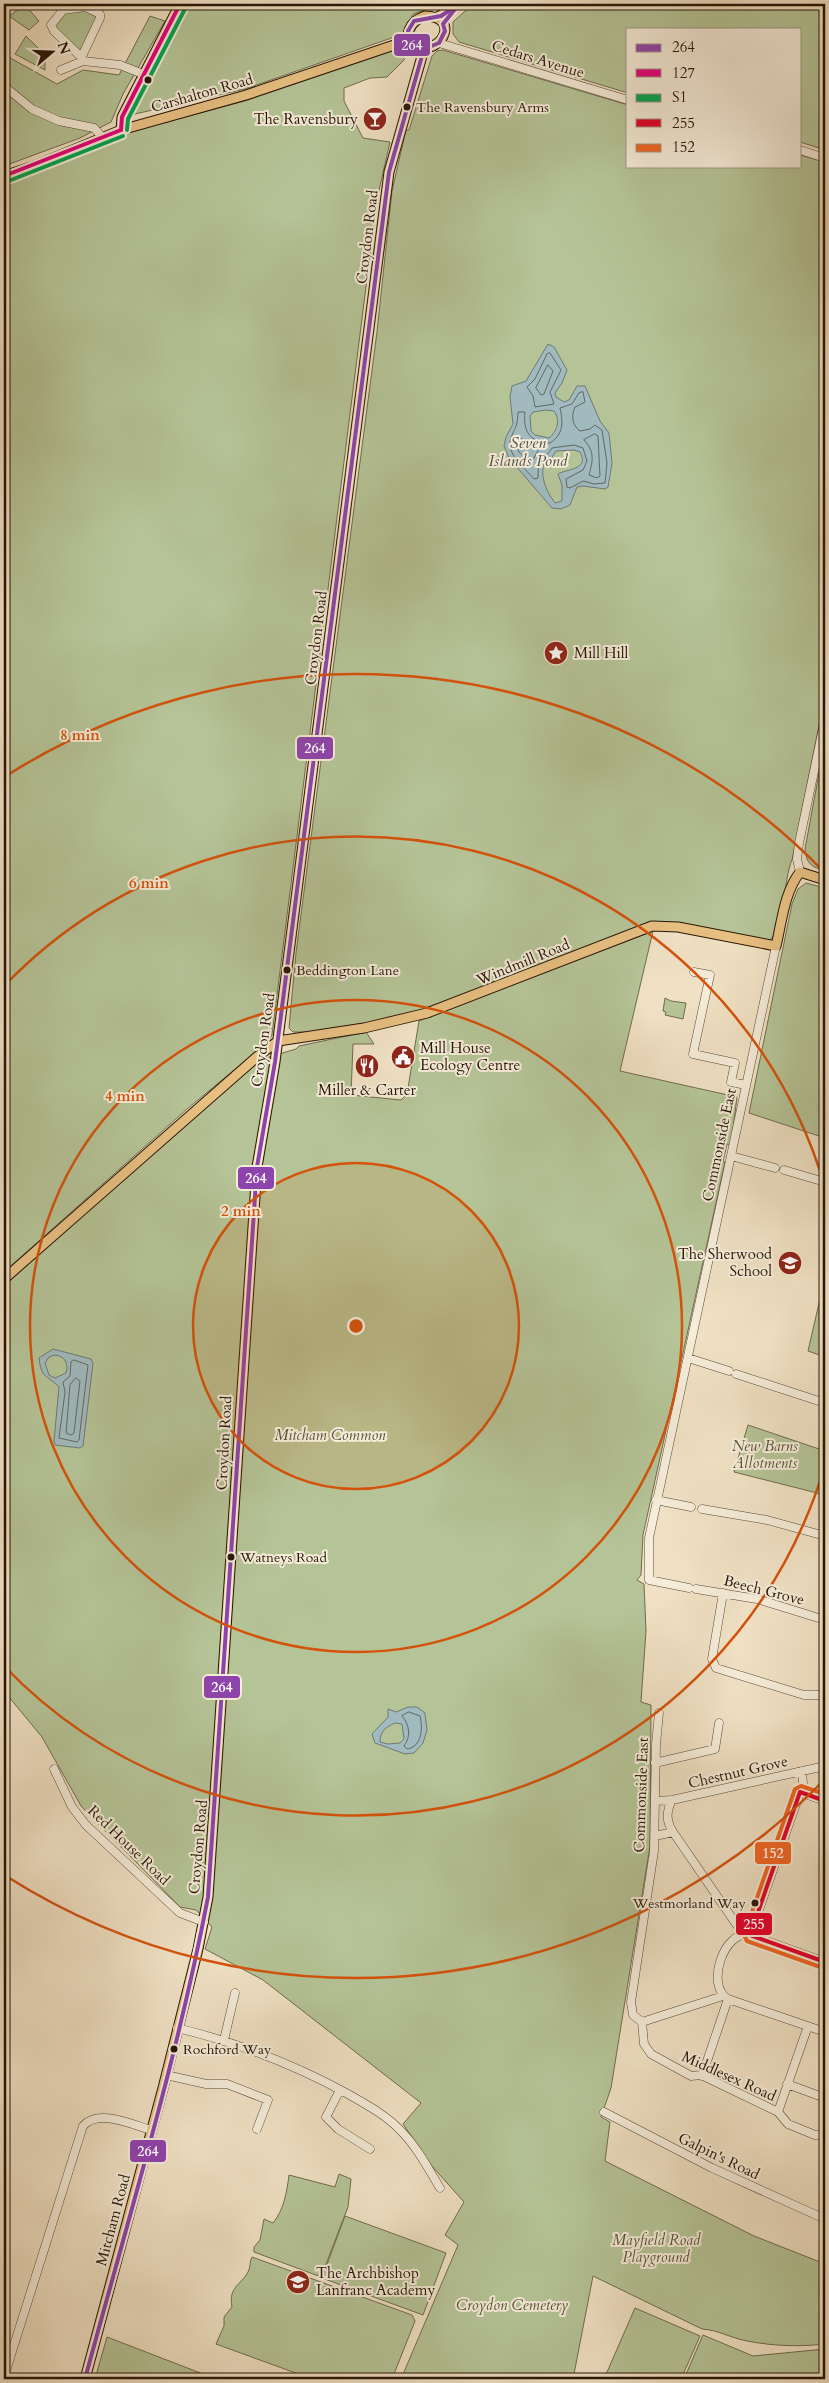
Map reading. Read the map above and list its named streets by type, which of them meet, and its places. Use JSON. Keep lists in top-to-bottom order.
{
  "streets": {
    "main road": [
      "Carshalton Road",
      "Croydon Road",
      "Windmill Road",
      "Commonside East",
      "Mitcham Road"
    ],
    "street": [
      "Cedars Avenue",
      "Beech Grove",
      "Chestnut Grove",
      "Red House Road",
      "Middlesex Road",
      "Galpin's Road"
    ]
  },
  "crossings": [
    ["Cedars Avenue", "Carshalton Road"],
    ["Cedars Avenue", "Croydon Road"],
    ["Carshalton Road", "Croydon Road"],
    ["Croydon Road", "Windmill Road"],
    ["Croydon Road", "Red House Road"],
    ["Croydon Road", "Mitcham Road"],
    ["Windmill Road", "Commonside East"],
    ["Commonside East", "Beech Grove"],
    ["Commonside East", "Chestnut Grove"],
    ["Commonside East", "Middlesex Road"],
    ["Red House Road", "Mitcham Road"]
  ],
  "water": ["Seven Islands Pond"],
  "parks": [
    "Mitcham Common",
    "New Barns Allotments",
    "Mayfield Road Playground",
    "Croydon Cemetery"
  ],
  "places": {
    "other": [
      "The Ravensbury Arms",
      "Beddington Lane",
      "Watneys Road",
      "Westmorland Way",
      "Rochford Way"
    ],
    "bar": ["The Ravensbury"],
    "place": ["Mill Hill"],
    "public building": ["Mill House Ecology Centre"],
    "restaurant": ["Miller & Carter"],
    "school or university": ["The Sherwood School", "The Archbishop Lanfranc Academy"]
  },
  "lines": [
    "transit line 264",
    "transit line 127",
    "transit line S1",
    "transit line 152",
    "transit line 255"
  ],
  "legend": [
    "264",
    "127",
    "S1",
    "255",
    "152"
  ],
  "north": "right",
  "rings": [
    "8 min",
    "6 min",
    "4 min",
    "2 min"
  ]
}
